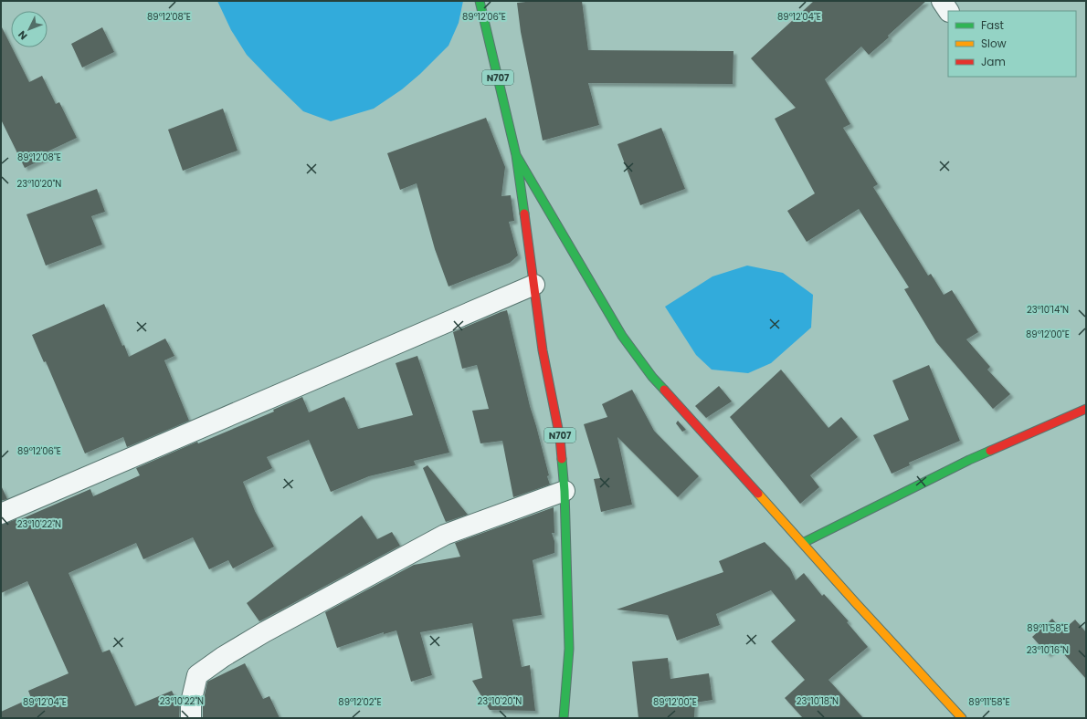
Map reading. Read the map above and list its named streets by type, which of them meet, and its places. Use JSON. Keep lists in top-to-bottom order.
{
  "streets": {
    "main road": ["N707"]
  },
  "legend": ["Fast", "Slow", "Jam"],
  "north": "bottom left",
  "coordinates": [
    "89°12'08\"E",
    "89°12'06\"E",
    "89°12'04\"E",
    "23°10'20\"N",
    "23°10'14\"N",
    "89°12'00\"E",
    "23°10'22\"N",
    "89°11'58\"E",
    "23°10'16\"N",
    "23°10'18\"N",
    "89°12'02\"E"
  ]
}
